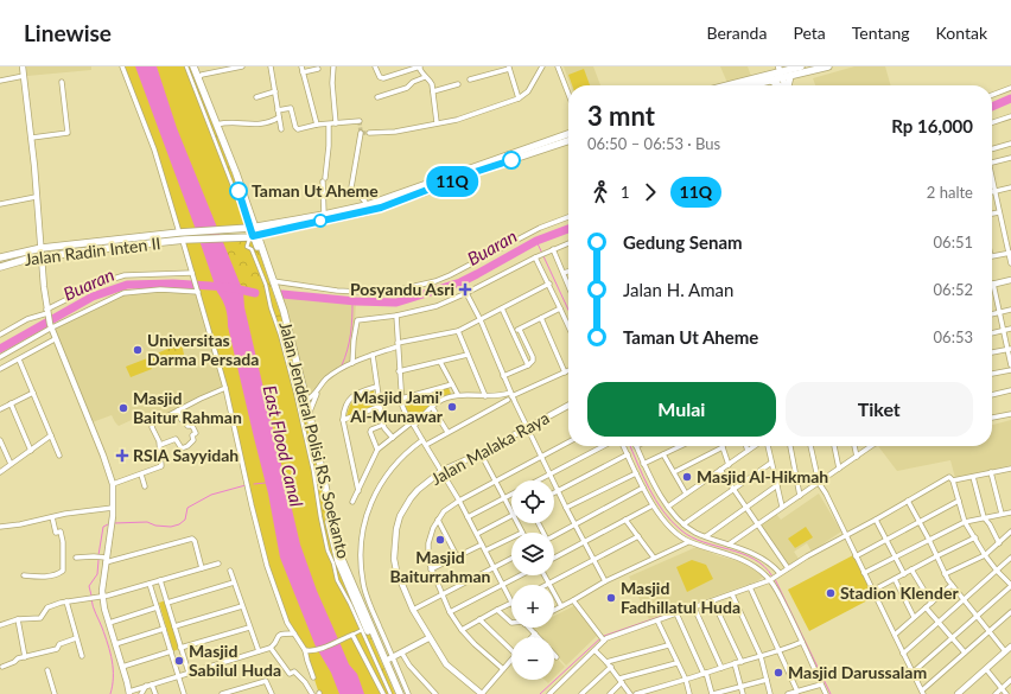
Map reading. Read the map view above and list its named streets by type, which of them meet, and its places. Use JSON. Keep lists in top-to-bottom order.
{
  "streets": {
    "main road": ["Jalan Radin Inten II", "Jalan Jenderal Polisi RS. Soekanto"],
    "street": ["Jalan Malaka Raya"]
  },
  "water": ["Buaran", "East Flood Canal"],
  "places": {
    "other": [
      "Taman Ut Aheme",
      "Universitas Darma Persada",
      "Masjid Jami' Al-Munawar",
      "Masjid Baitur Rahman",
      "Masjid Al-Hikmah",
      "Masjid Baiturrahman",
      "Stadion Klender",
      "Masjid Fadhillatul Huda",
      "Masjid Sabilul Huda",
      "Masjid Darussalam"
    ],
    "health": ["Posyandu Asri", "RSIA Sayyidah"]
  },
  "lines": ["bus line 11Q"],
  "page": {
    "header": "Linewise",
    "nav": [
      "Beranda",
      "Peta",
      "Tentang",
      "Kontak"
    ],
    "on_map": "11Q",
    "heading": ["3 mnt", "06:50 – 06:53 · Bus", "Rp 16,000"],
    "legs": ["1", "11Q", "2 halte"],
    "list": [
      {
        "name": "Gedung Senam",
        "value": "06:51"
      },
      {
        "name": "Jalan H. Aman",
        "value": "06:52"
      },
      {
        "name": "Taman Ut Aheme",
        "value": "06:53"
      }
    ],
    "buttons": ["Mulai", "Tiket"],
    "map_buttons": ["+", "−"]
  }
}
